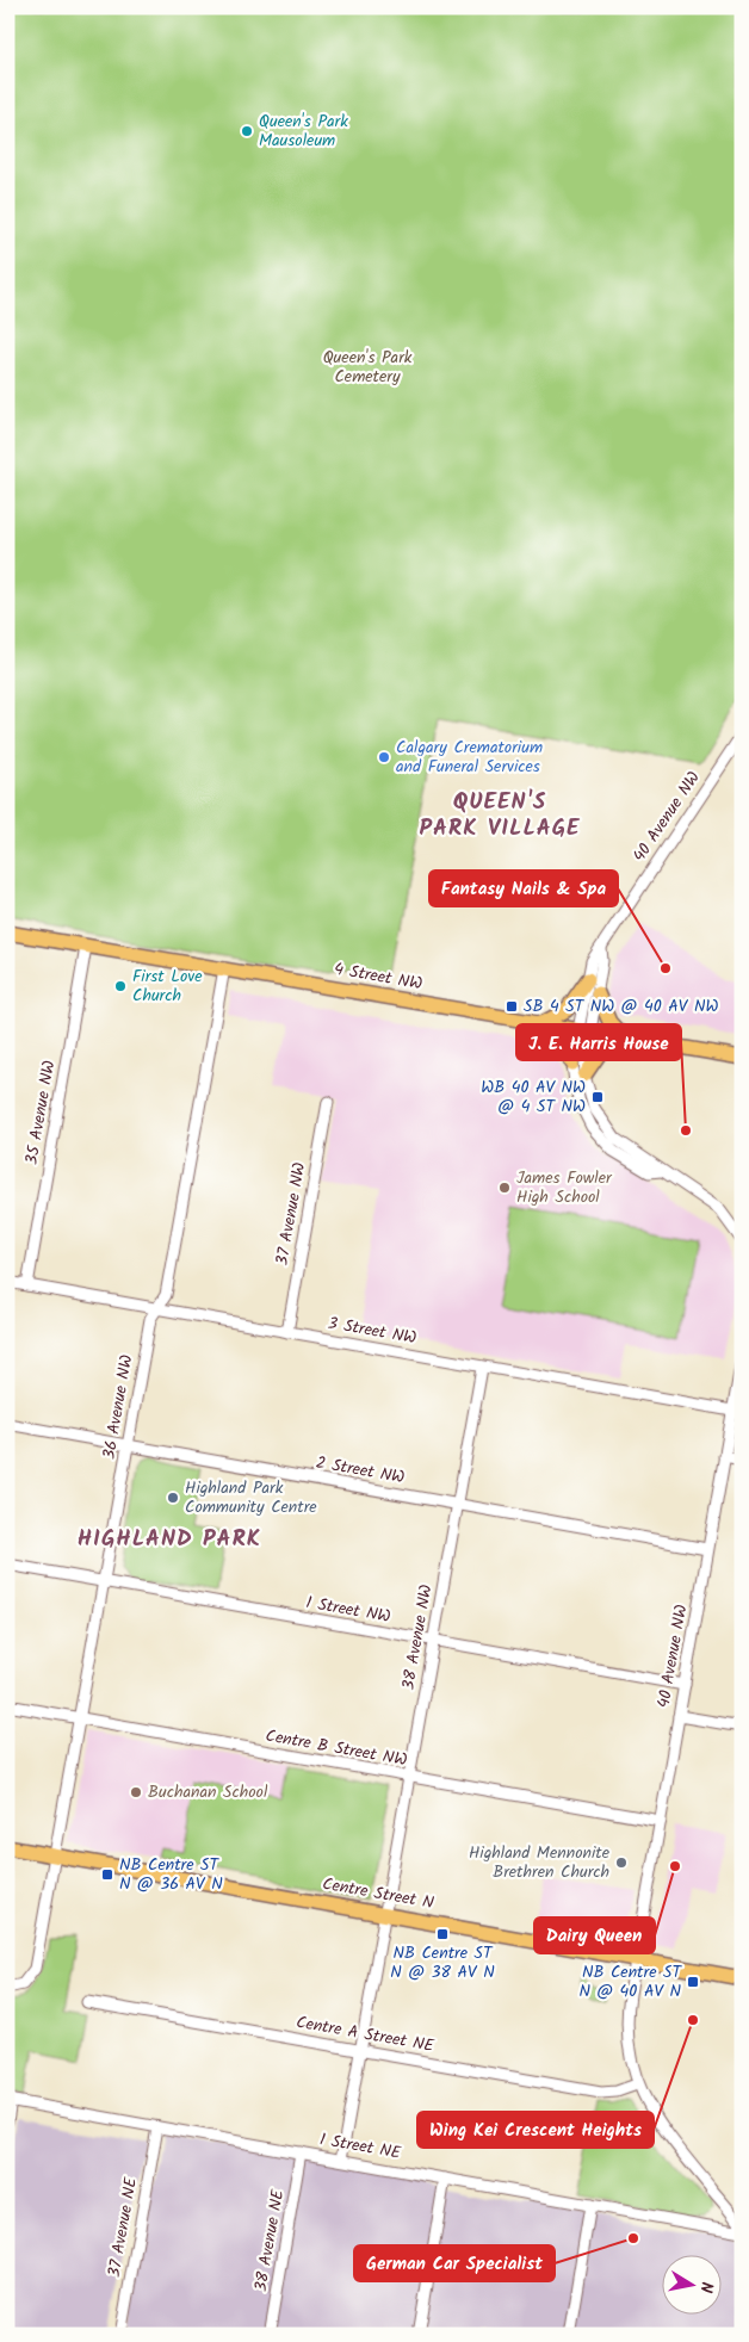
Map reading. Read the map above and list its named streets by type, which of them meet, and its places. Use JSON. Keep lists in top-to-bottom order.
{
  "streets": {
    "main road": ["4 Street NW", "Centre Street N"],
    "street": [
      "40 Avenue NW",
      "35 Avenue NW",
      "37 Avenue NW",
      "3 Street NW",
      "36 Avenue NW",
      "2 Street NW",
      "1 Street NW",
      "38 Avenue NW",
      "Centre B Street NW",
      "Centre A Street NE",
      "1 Street NE",
      "37 Avenue NE",
      "38 Avenue NE"
    ]
  },
  "crossings": [
    ["40 Avenue NW", "4 Street NW"],
    ["40 Avenue NW", "3 Street NW"],
    ["40 Avenue NW", "2 Street NW"],
    ["40 Avenue NW", "1 Street NW"],
    ["40 Avenue NW", "Centre B Street NW"],
    ["40 Avenue NW", "Centre Street N"],
    ["40 Avenue NW", "Centre A Street NE"],
    ["4 Street NW", "35 Avenue NW"],
    ["4 Street NW", "36 Avenue NW"],
    ["35 Avenue NW", "3 Street NW"],
    ["37 Avenue NW", "3 Street NW"],
    ["3 Street NW", "36 Avenue NW"],
    ["3 Street NW", "38 Avenue NW"],
    ["36 Avenue NW", "2 Street NW"],
    ["36 Avenue NW", "1 Street NW"],
    ["36 Avenue NW", "Centre B Street NW"],
    ["36 Avenue NW", "Centre Street N"],
    ["2 Street NW", "38 Avenue NW"],
    ["1 Street NW", "38 Avenue NW"],
    ["38 Avenue NW", "Centre B Street NW"],
    ["38 Avenue NW", "Centre Street N"],
    ["1 Street NE", "37 Avenue NE"],
    ["1 Street NE", "38 Avenue NE"]
  ],
  "districts": ["QUEEN'S PARK VILLAGE", "HIGHLAND PARK"],
  "parks": ["Queen's Park Cemetery"],
  "places": {
    "other": [
      "Queen's Park Mausoleum",
      "Calgary Crematorium and Funeral Services",
      "Fantasy Nails & Spa",
      "First Love Church",
      "J. E. Harris House",
      "James Fowler High School",
      "Highland Park Community Centre",
      "Buchanan School",
      "Highland Mennonite Brethren Church",
      "Dairy Queen",
      "Wing Kei Crescent Heights",
      "German Car Specialist"
    ],
    "transit": [
      "SB 4 ST NW @ 40 AV NW",
      "WB 40 AV NW @ 4 ST NW",
      "NB Centre ST N @ 36 AV N",
      "NB Centre ST N @ 38 AV N",
      "NB Centre ST N @ 40 AV N"
    ]
  },
  "north": "right"
}
